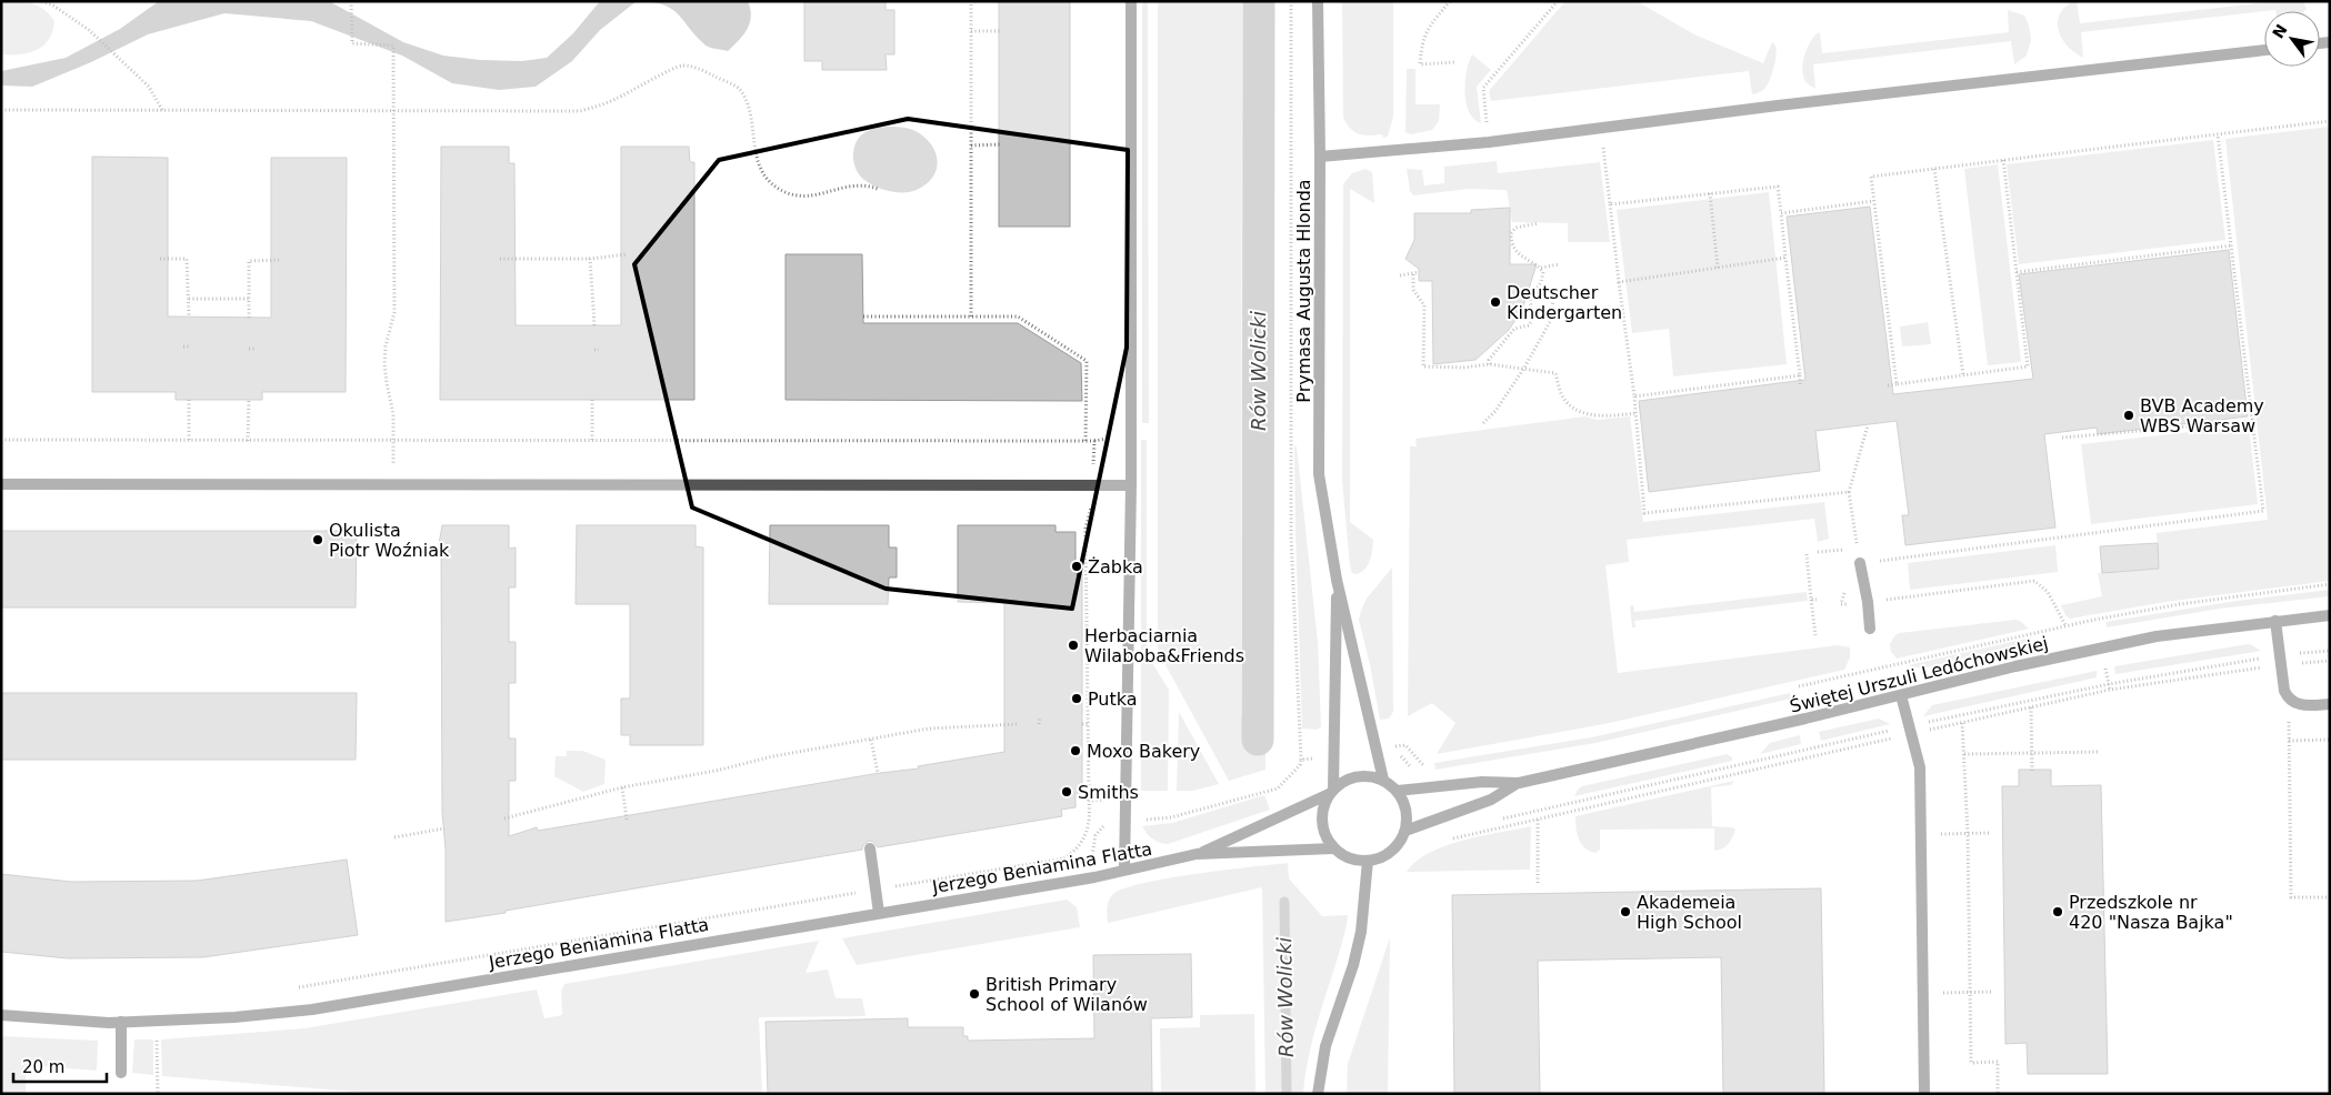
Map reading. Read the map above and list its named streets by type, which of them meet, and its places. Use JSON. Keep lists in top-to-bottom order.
{
  "streets": {
    "street": ["Prymasa Augusta Hlonda", "Świętej Urszuli Ledóchowskiej", "Jerzego Beniamina Flatta"]
  },
  "crossings": [
    ["Prymasa Augusta Hlonda", "Świętej Urszuli Ledóchowskiej"],
    ["Prymasa Augusta Hlonda", "Jerzego Beniamina Flatta"],
    ["Świętej Urszuli Ledóchowskiej", "Jerzego Beniamina Flatta"]
  ],
  "water": ["Rów Wolicki"],
  "places": [
    "Deutscher Kindergarten",
    "BVB Academy WBS Warsaw",
    "Okulista Piotr Woźniak",
    "Żabka",
    "Herbaciarnia Wilaboba&Friends",
    "Putka",
    "Moxo Bakery",
    "Smiths",
    "Akademeia High School",
    "Przedszkole nr 420 \"Nasza Bajka\"",
    "British Primary School of Wilanów"
  ],
  "scale_bar": "20 m",
  "north": "top left"
}
